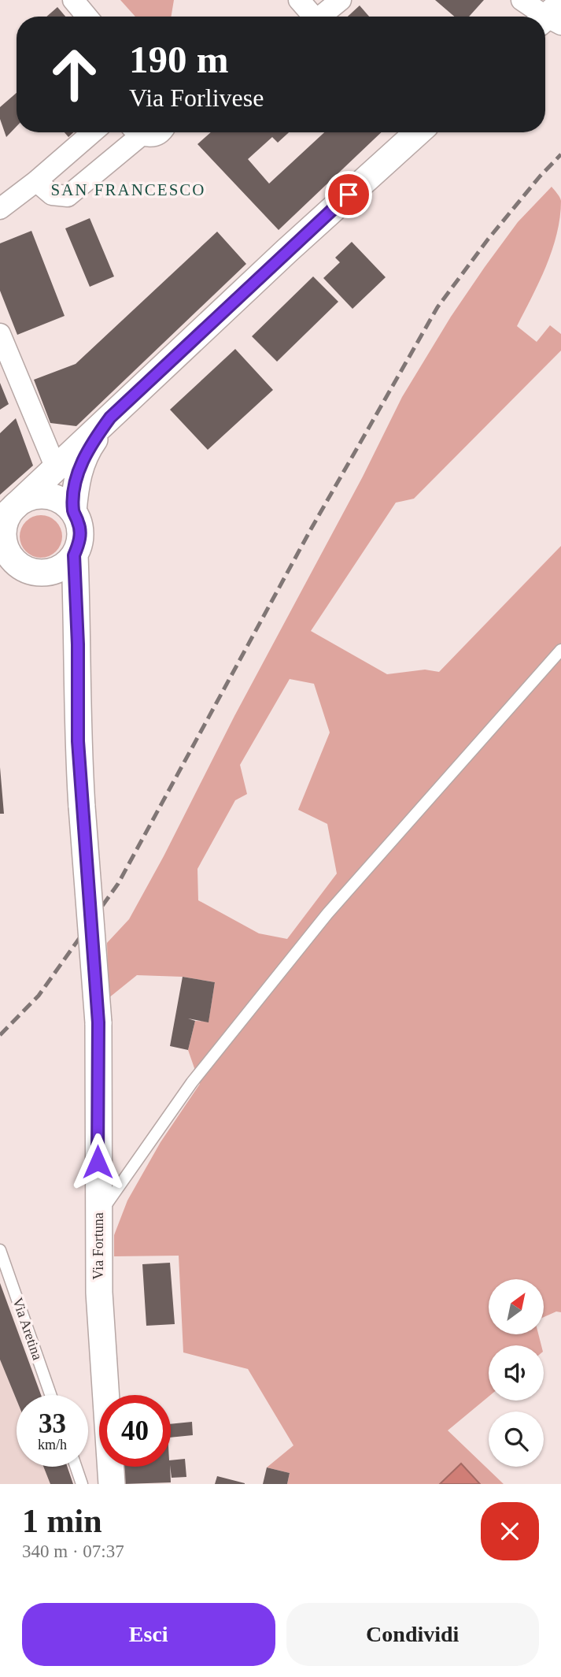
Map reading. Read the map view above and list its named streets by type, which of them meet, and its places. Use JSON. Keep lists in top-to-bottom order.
{
  "streets": {
    "street": ["Via Fortuna"],
    "lane": ["Via Aretina"]
  },
  "districts": ["SAN FRANCESCO"],
  "north": "top right",
  "page": {
    "turn": ["190 m", "Via Forlivese"],
    "speed": "33 km/h",
    "limit": "40",
    "heading": ["1 min", "340 m · 07:37"],
    "buttons": ["Esci", "Condividi"]
  }
}
